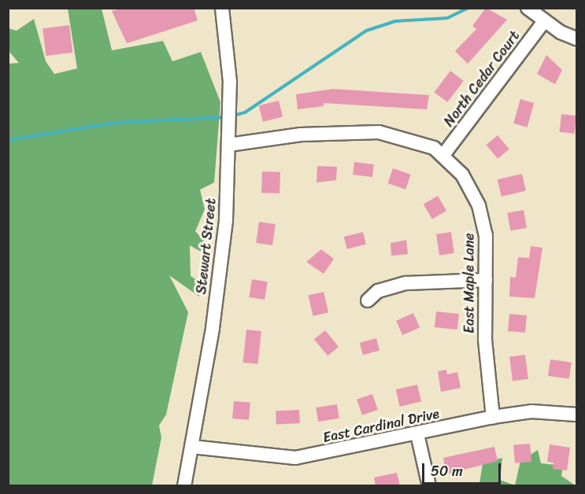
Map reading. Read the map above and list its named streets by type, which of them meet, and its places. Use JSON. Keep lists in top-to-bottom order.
{
  "streets": {
    "street": [
      "North Cedar Court",
      "Stewart Street",
      "East Maple Lane",
      "East Cardinal Drive"
    ]
  },
  "crossings": [
    ["North Cedar Court", "East Maple Lane"],
    ["Stewart Street", "East Maple Lane"],
    ["Stewart Street", "East Cardinal Drive"],
    ["East Maple Lane", "East Cardinal Drive"]
  ],
  "scale_bar": "50 m"
}
